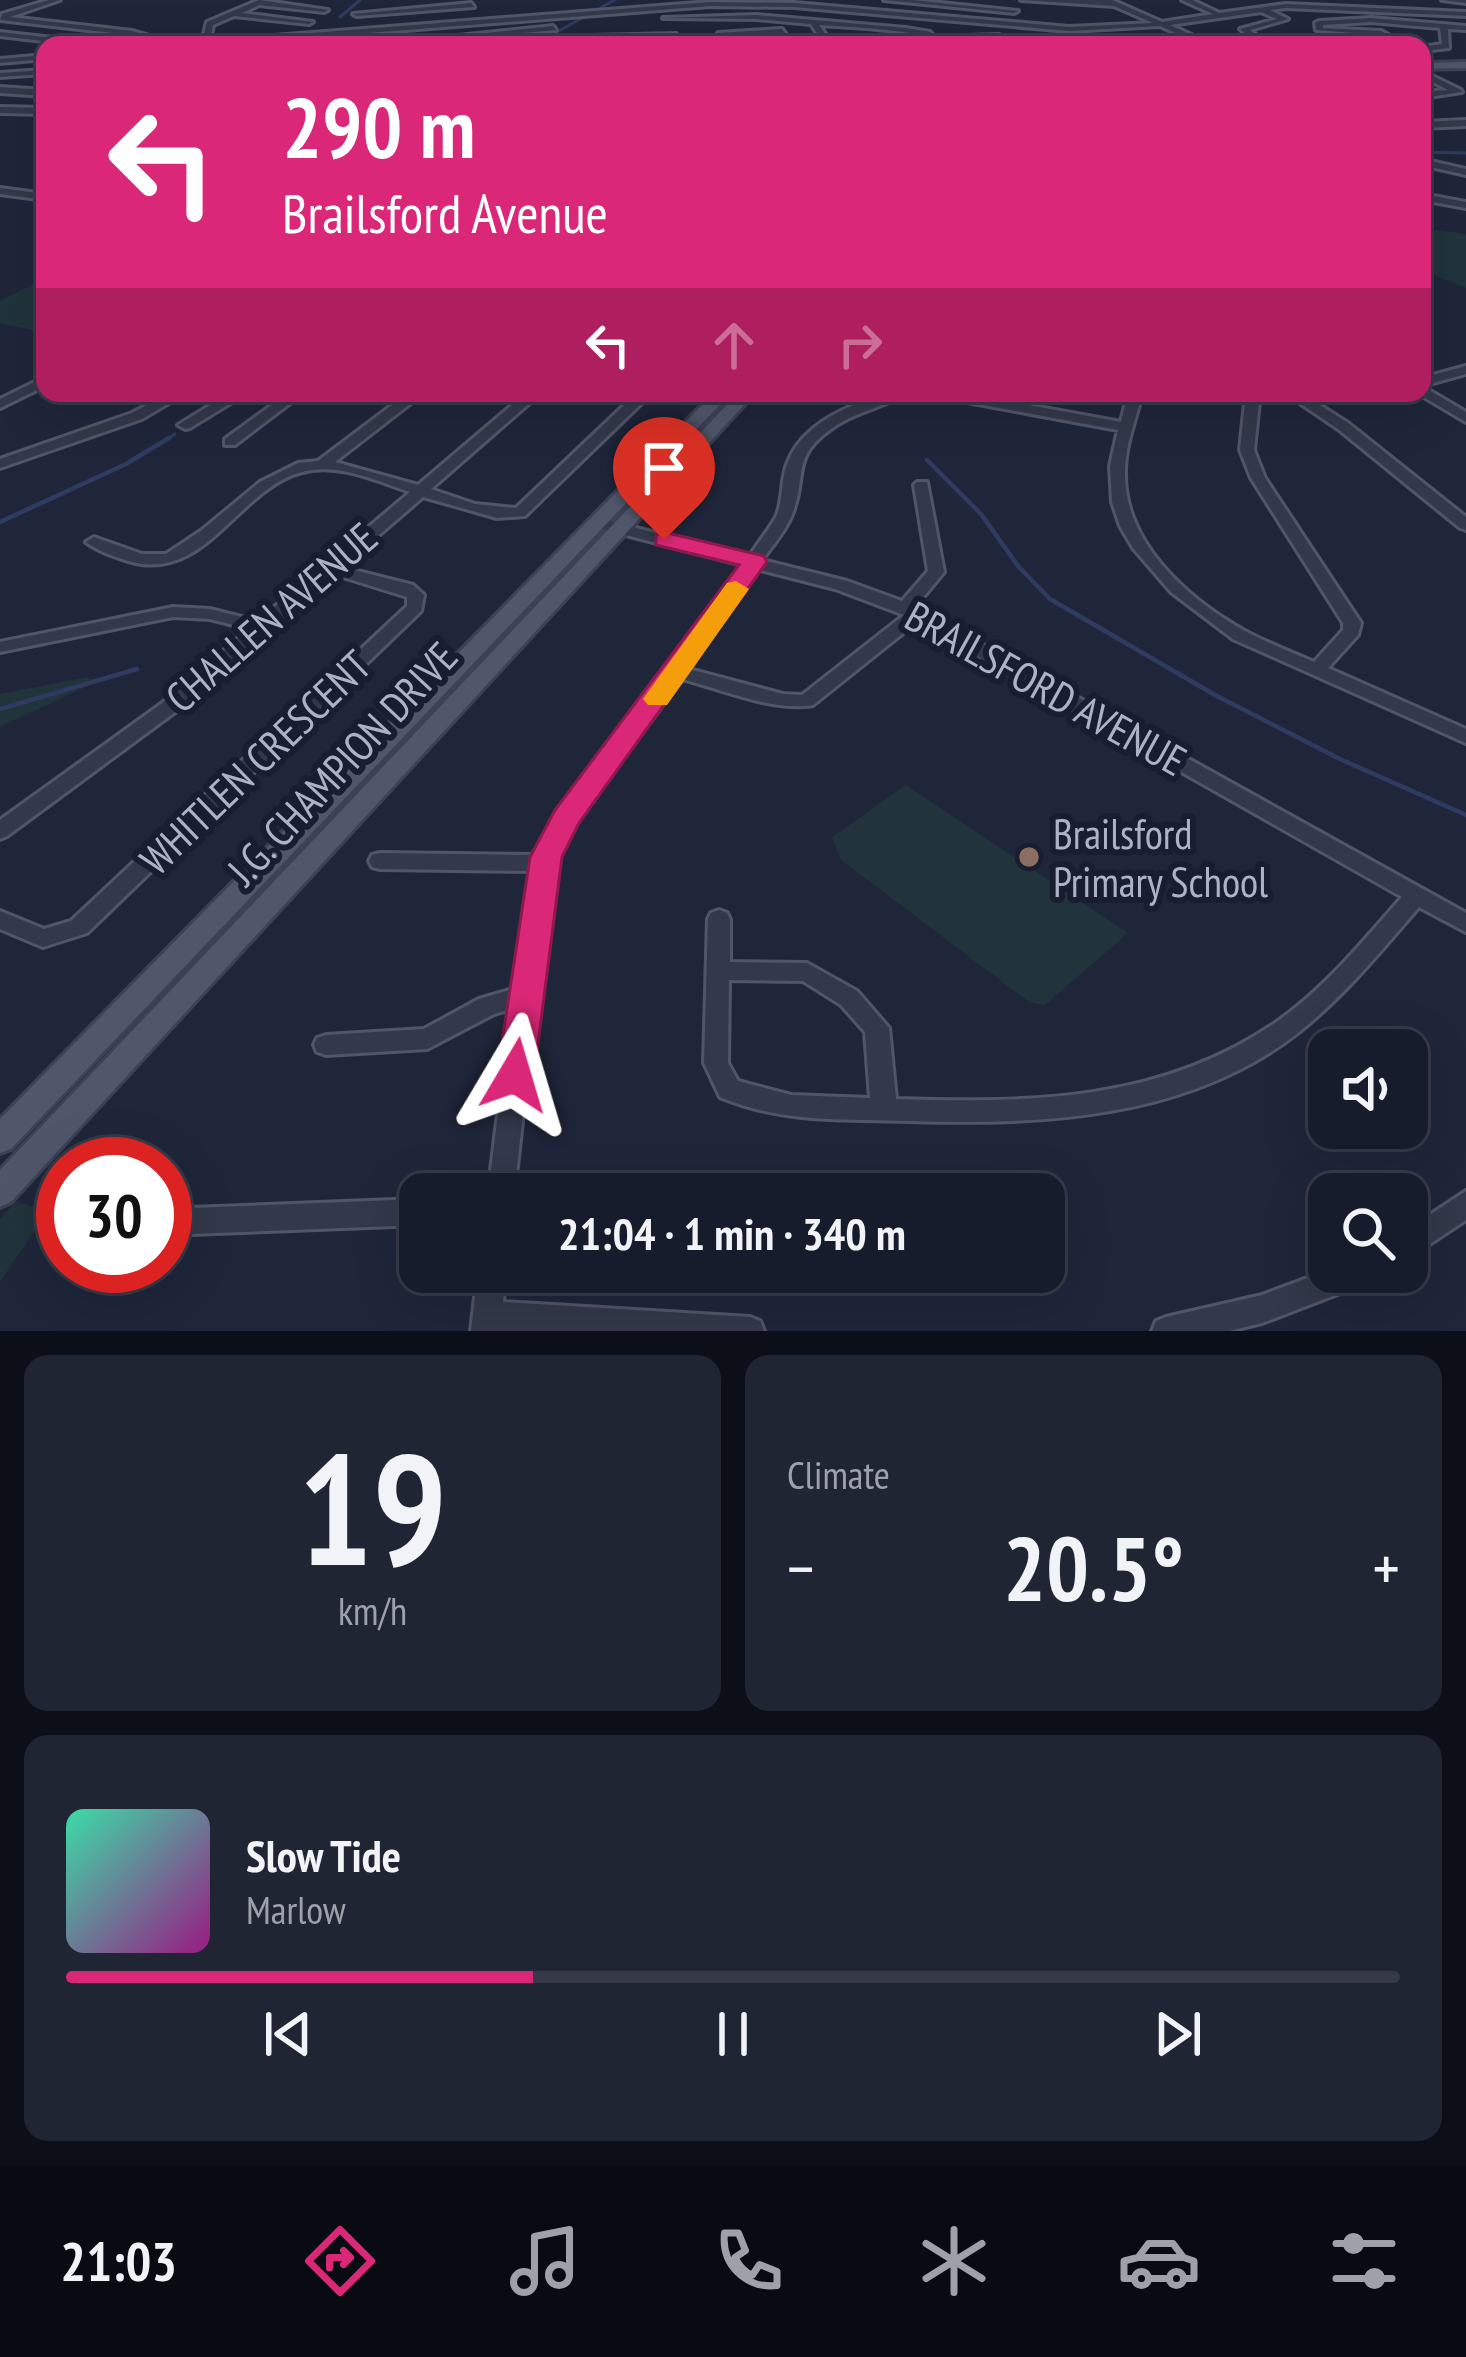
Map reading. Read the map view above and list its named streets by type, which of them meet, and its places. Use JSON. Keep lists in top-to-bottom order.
{
  "streets": {
    "main road": ["J.G. CHAMPION DRIVE"],
    "street": ["CHALLEN AVENUE", "BRAILSFORD AVENUE", "WHITLEN CRESCENT"]
  },
  "crossings": [
    ["CHALLEN AVENUE", "WHITLEN CRESCENT"],
    ["BRAILSFORD AVENUE", "J.G. CHAMPION DRIVE"]
  ],
  "places": ["Brailsford Primary School"],
  "page": {
    "turn": ["290 m", "Brailsford Avenue"],
    "limit": "30",
    "trip": "21:04 · 1 min · 340 m",
    "tile": [
      ["19", "km/h"],
      "Climate"
    ],
    "heat": ["−", "20.5°", "+"],
    "song": ["Slow Tide", "Marlow"],
    "tabs": "21:03"
  }
}
